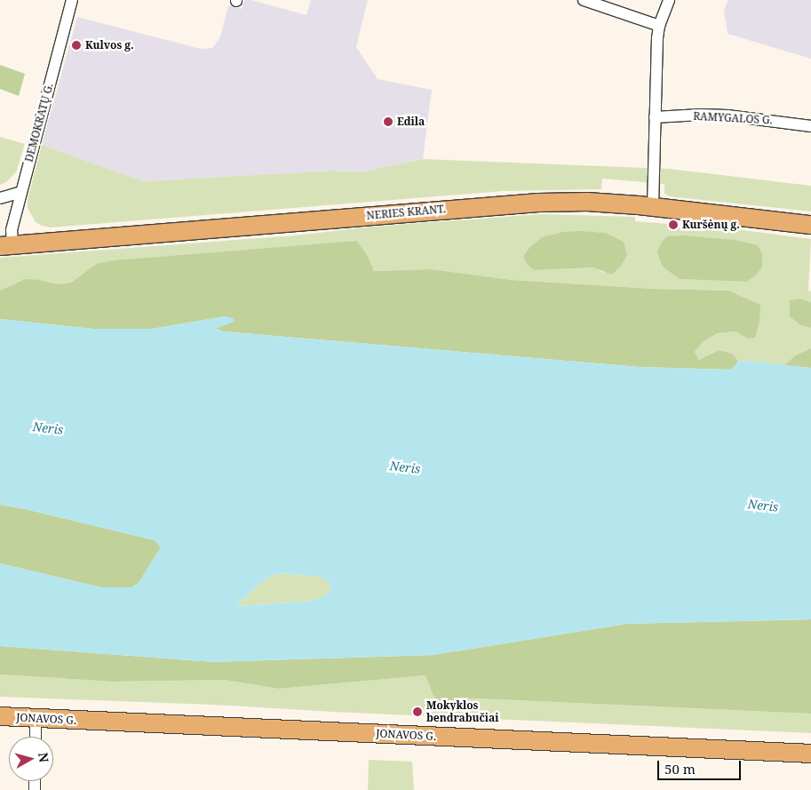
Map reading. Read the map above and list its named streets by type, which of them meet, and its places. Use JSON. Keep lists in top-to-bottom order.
{
  "streets": {
    "main road": ["NERIES KRANT.", "JONAVOS G."],
    "street": ["RAMYGALOS G.", "DEMOKRATŲ G."]
  },
  "crossings": [
    ["DEMOKRATŲ G.", "NERIES KRANT."]
  ],
  "water": ["Neris"],
  "places": [
    "Kulvos g.",
    "Edila",
    "Kuršėnų g.",
    "Mokyklos bendrabučiai"
  ],
  "scale_bar": "50 m",
  "north": "right"
}
